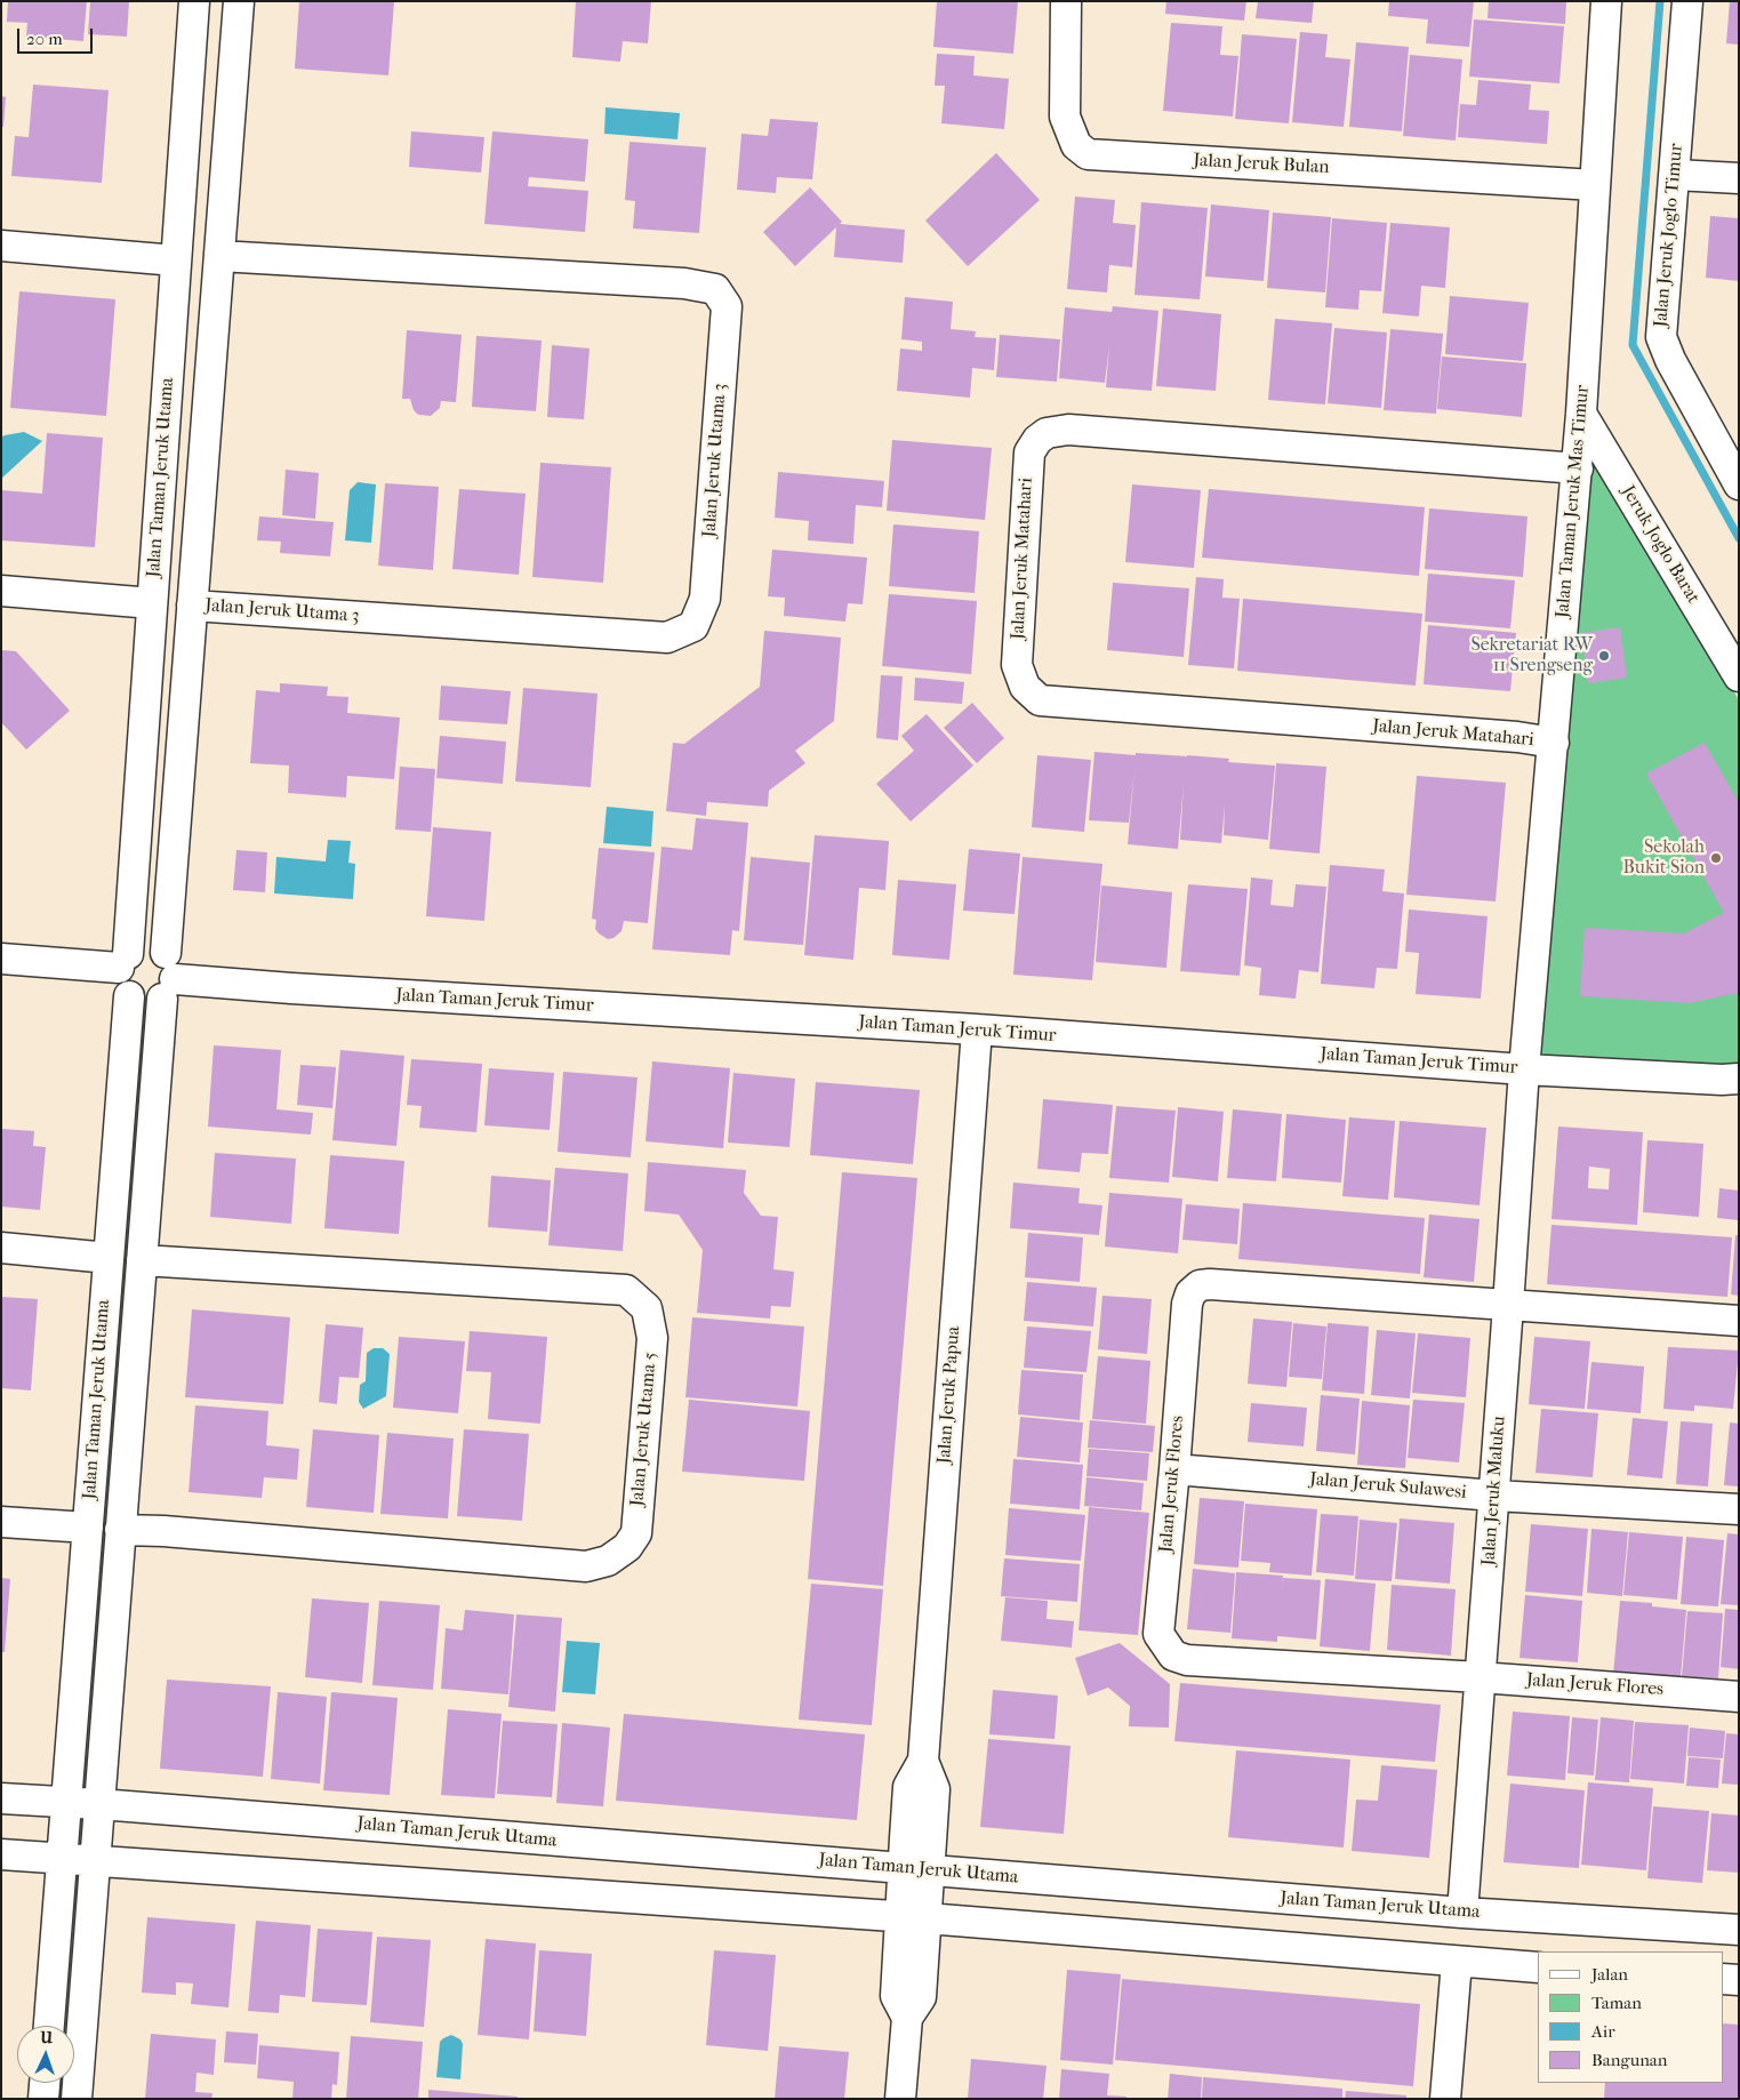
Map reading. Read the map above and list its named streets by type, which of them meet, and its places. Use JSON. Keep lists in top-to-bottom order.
{
  "streets": {
    "street": [
      "Jalan Jeruk Bulan",
      "Jalan Jeruk Joglo Timur",
      "Jalan Jeruk Utama 3",
      "Jalan Taman Jeruk Utama",
      "Jalan Taman Jeruk Mas Timur",
      "Jeruk Joglo Barat",
      "Jalan Jeruk Matahari",
      "Jalan Taman Jeruk Timur",
      "Jalan Jeruk Papua",
      "Jalan Jeruk Utama 5",
      "Jalan Jeruk Flores",
      "Jalan Jeruk Sulawesi",
      "Jalan Jeruk Maluku"
    ]
  },
  "crossings": [
    ["Jalan Jeruk Bulan", "Jalan Taman Jeruk Mas Timur"],
    ["Jalan Jeruk Utama 3", "Jalan Taman Jeruk Utama"],
    ["Jalan Taman Jeruk Utama", "Jalan Taman Jeruk Timur"],
    ["Jalan Taman Jeruk Utama", "Jalan Jeruk Papua"],
    ["Jalan Taman Jeruk Utama", "Jalan Jeruk Utama 5"],
    ["Jalan Taman Jeruk Utama", "Jalan Jeruk Maluku"],
    ["Jalan Taman Jeruk Mas Timur", "Jeruk Joglo Barat"],
    ["Jalan Taman Jeruk Mas Timur", "Jalan Jeruk Matahari"],
    ["Jalan Taman Jeruk Mas Timur", "Jalan Taman Jeruk Timur"],
    ["Jalan Taman Jeruk Mas Timur", "Jalan Jeruk Maluku"],
    ["Jalan Taman Jeruk Timur", "Jalan Jeruk Papua"],
    ["Jalan Taman Jeruk Timur", "Jalan Jeruk Maluku"],
    ["Jalan Jeruk Flores", "Jalan Jeruk Sulawesi"],
    ["Jalan Jeruk Flores", "Jalan Jeruk Maluku"],
    ["Jalan Jeruk Sulawesi", "Jalan Jeruk Maluku"]
  ],
  "places": ["Sekretariat RW 11 Srengseng", "Sekolah Bukit Sion"],
  "legend": [
    "Jalan",
    "Taman",
    "Air",
    "Bangunan"
  ],
  "scale_bar": "20 m",
  "north": "top"
}
